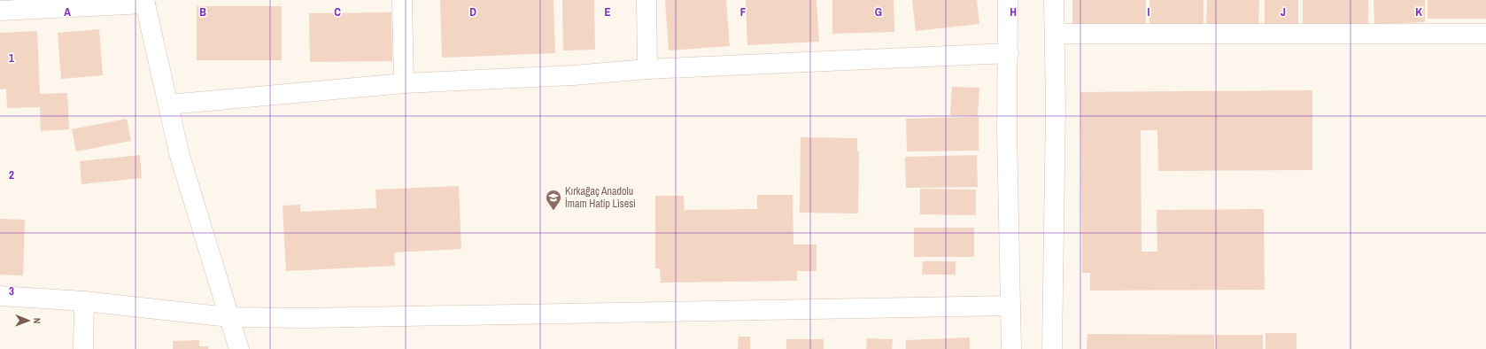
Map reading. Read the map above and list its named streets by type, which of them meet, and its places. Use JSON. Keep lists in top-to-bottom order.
{
  "places": {
    "school or university": ["Kırkağaç Anadolu İmam Hatip Lisesi"]
  },
  "north": "right",
  "grid": {
    "columns": [
      "A",
      "B",
      "C",
      "D",
      "E",
      "F",
      "G",
      "H",
      "I",
      "J",
      "K"
    ],
    "rows": ["1", "2", "3"]
  }
}
